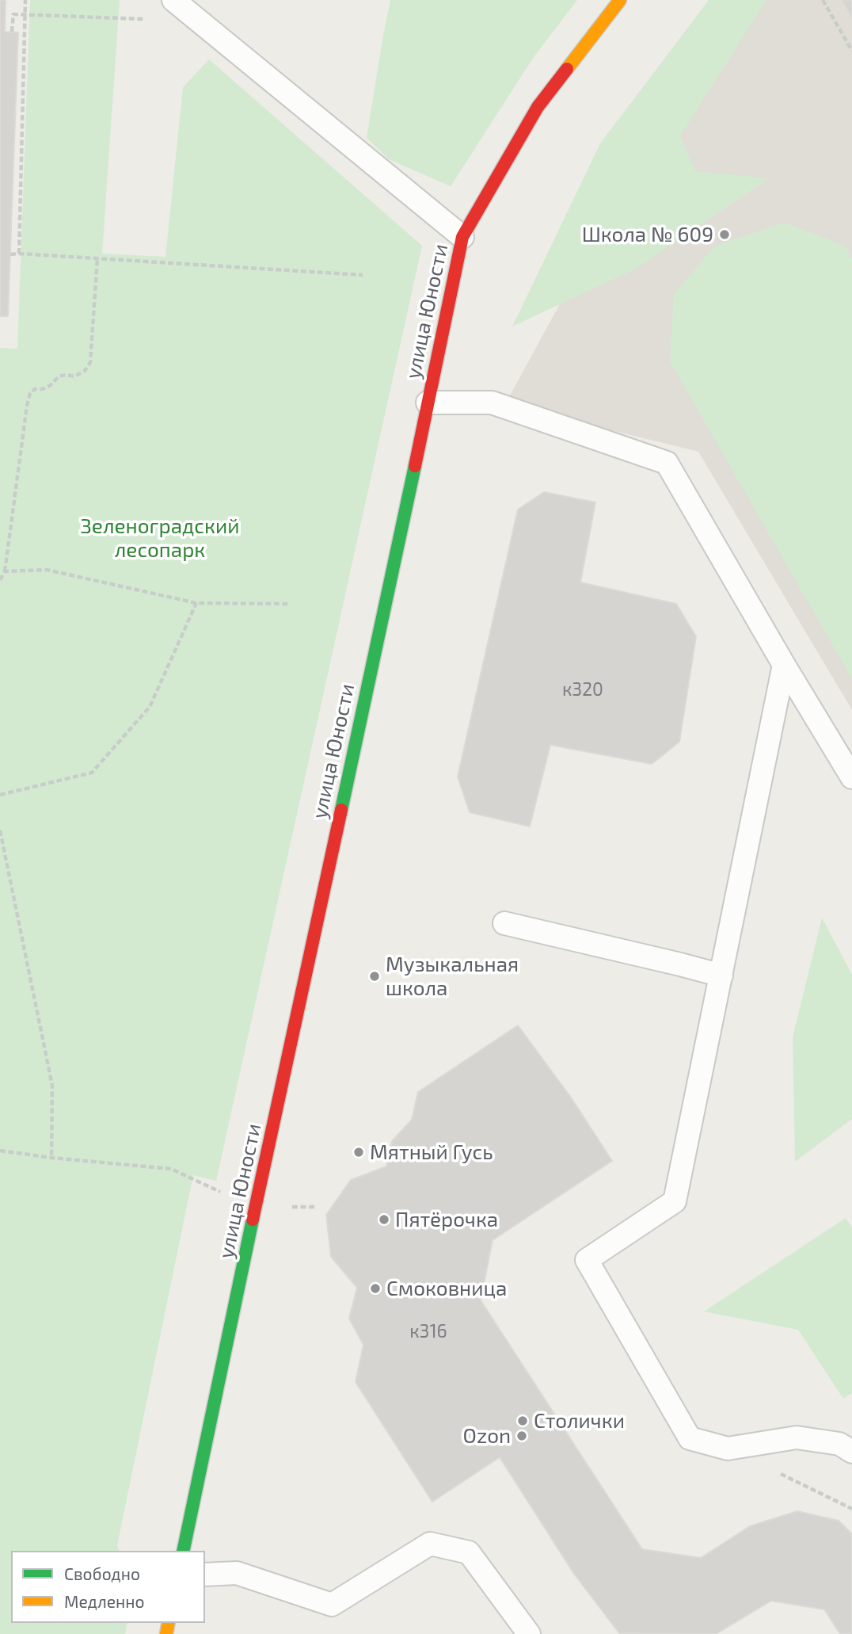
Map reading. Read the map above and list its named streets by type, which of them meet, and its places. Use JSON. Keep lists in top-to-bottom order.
{
  "streets": {
    "street": ["улица Юности"]
  },
  "parks": ["Зеленоградский лесопарк"],
  "places": [
    "Школа № 609",
    "Музыкальная школа",
    "Мятный Гусь",
    "Пятёрочка",
    "Смоковница",
    "Столички",
    "Ozon"
  ],
  "house_numbers": ["к320", "к316"],
  "legend": ["Свободно", "Медленно"]
}
